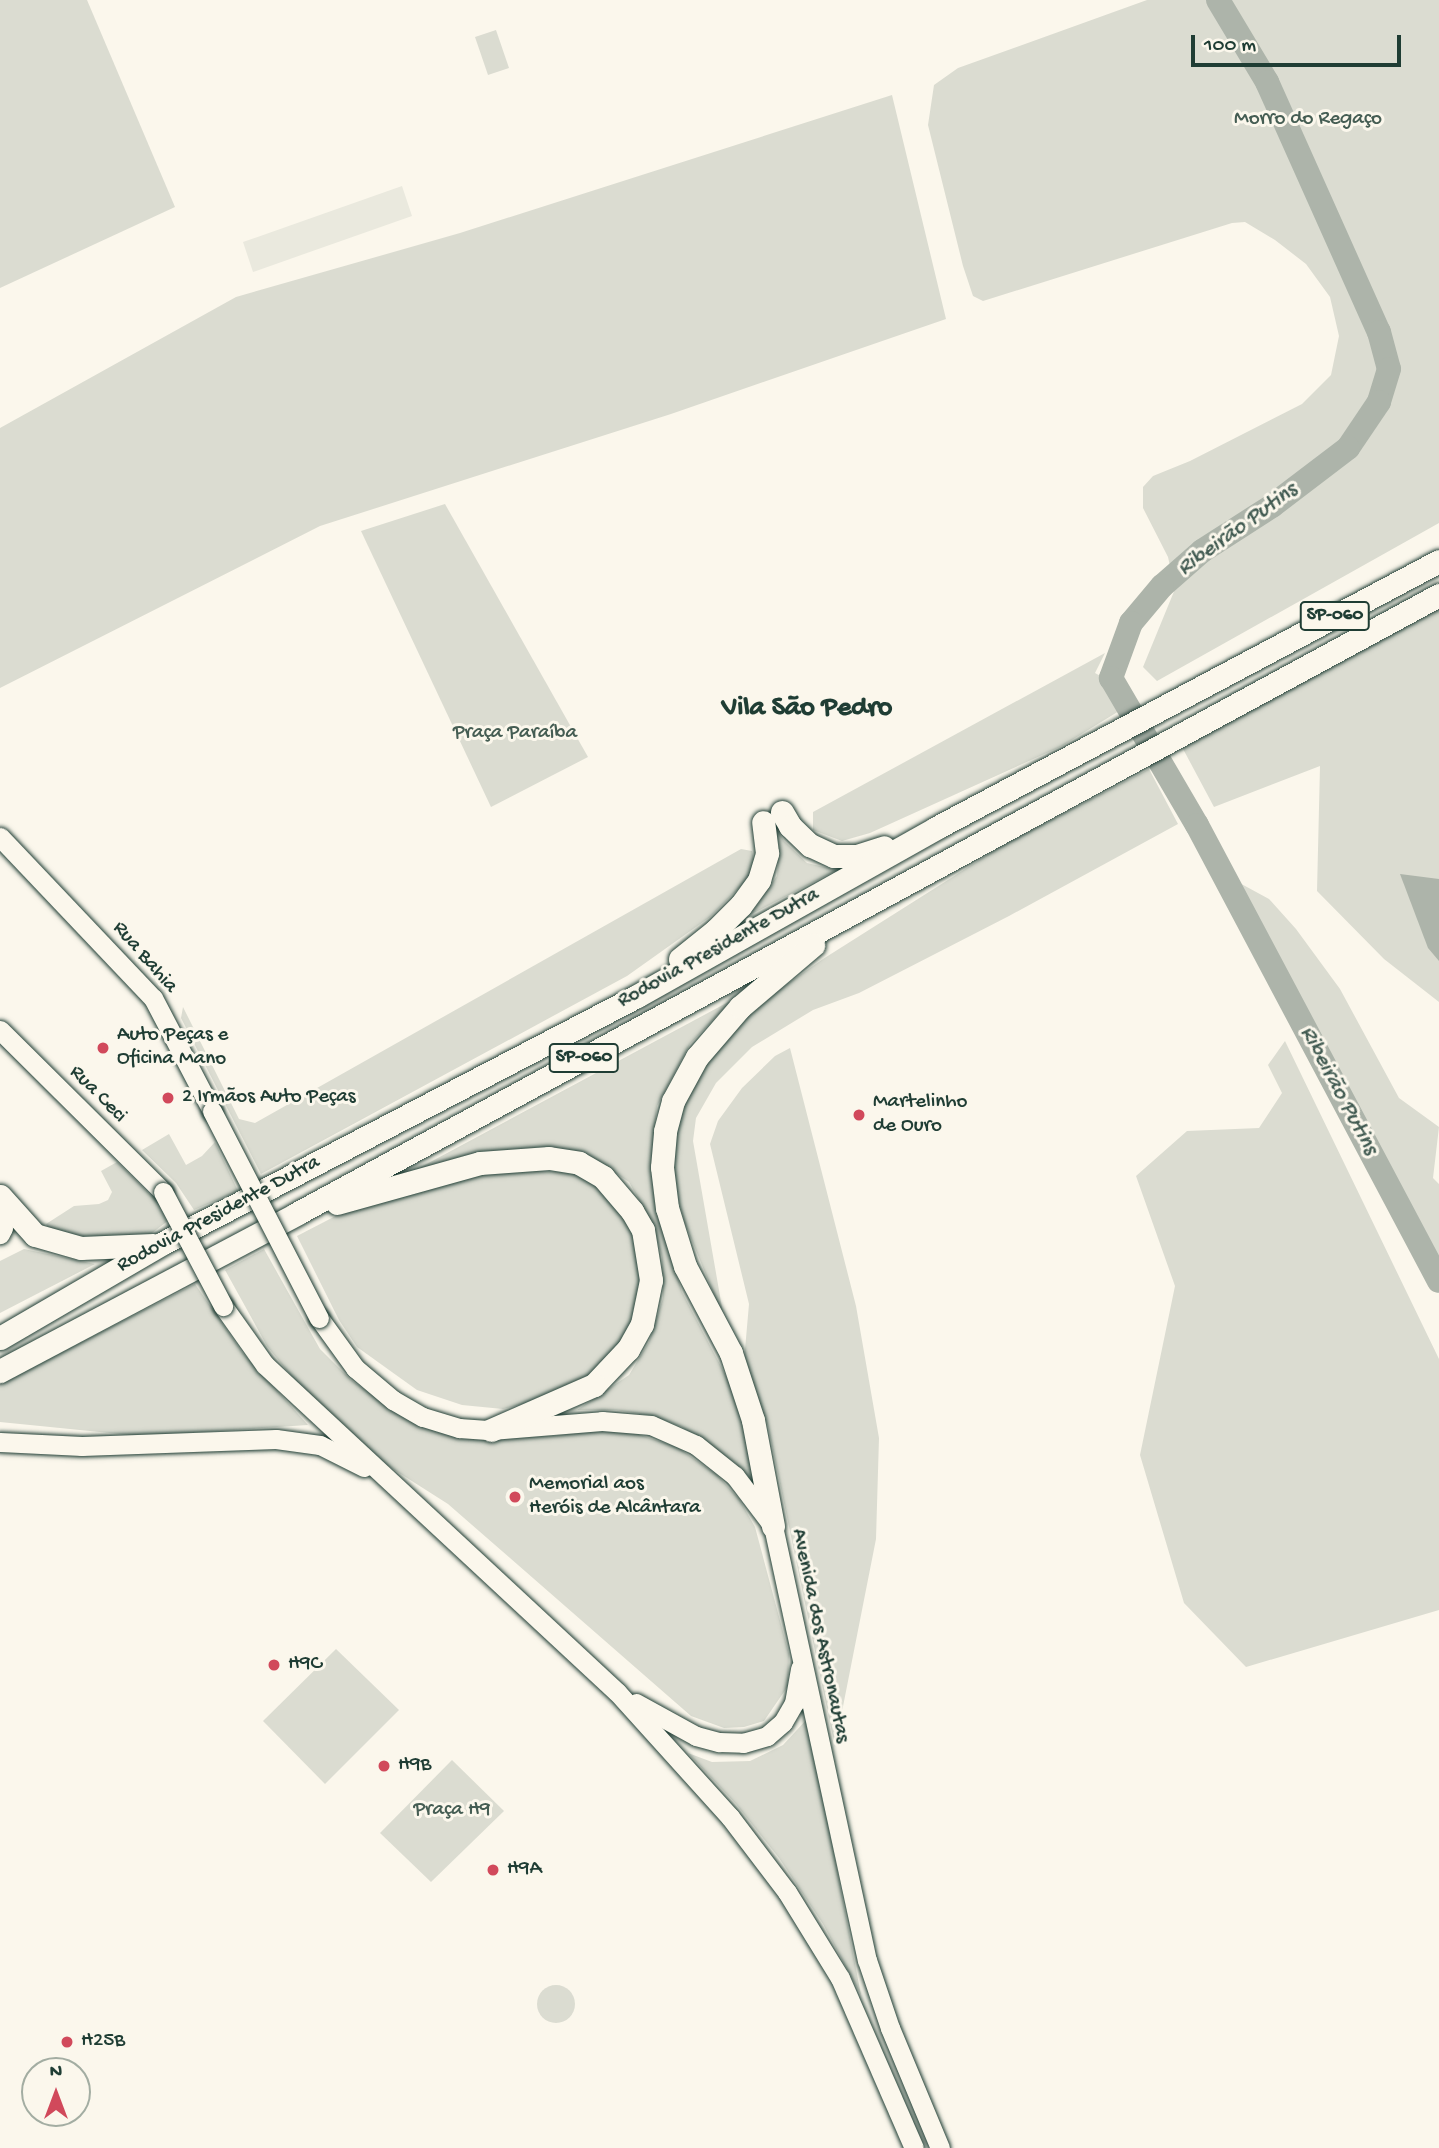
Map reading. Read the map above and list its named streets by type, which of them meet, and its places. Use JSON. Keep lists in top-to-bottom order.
{
  "streets": {
    "highway": ["SP-060", "Rodovia Presidente Dutra"],
    "main road": ["Rua Bahia", "Rua Ceci", "Avenida dos Astronautas"]
  },
  "crossings": [
    ["Rua Bahia", "Avenida dos Astronautas"]
  ],
  "districts": ["Vila São Pedro"],
  "water": ["Ribeirão Putins"],
  "parks": ["Morro do Regaço", "Praça Paraíba", "Praça H9"],
  "places": [
    "Auto Peças e Oficina Mano",
    "2 Irmãos Auto Peças",
    "Martelinho de Ouro",
    "Memorial aos Heróis de Alcântara",
    "H9C",
    "H9B",
    "H9A",
    "H25B"
  ],
  "scale_bar": "100 m",
  "north": "top"
}
